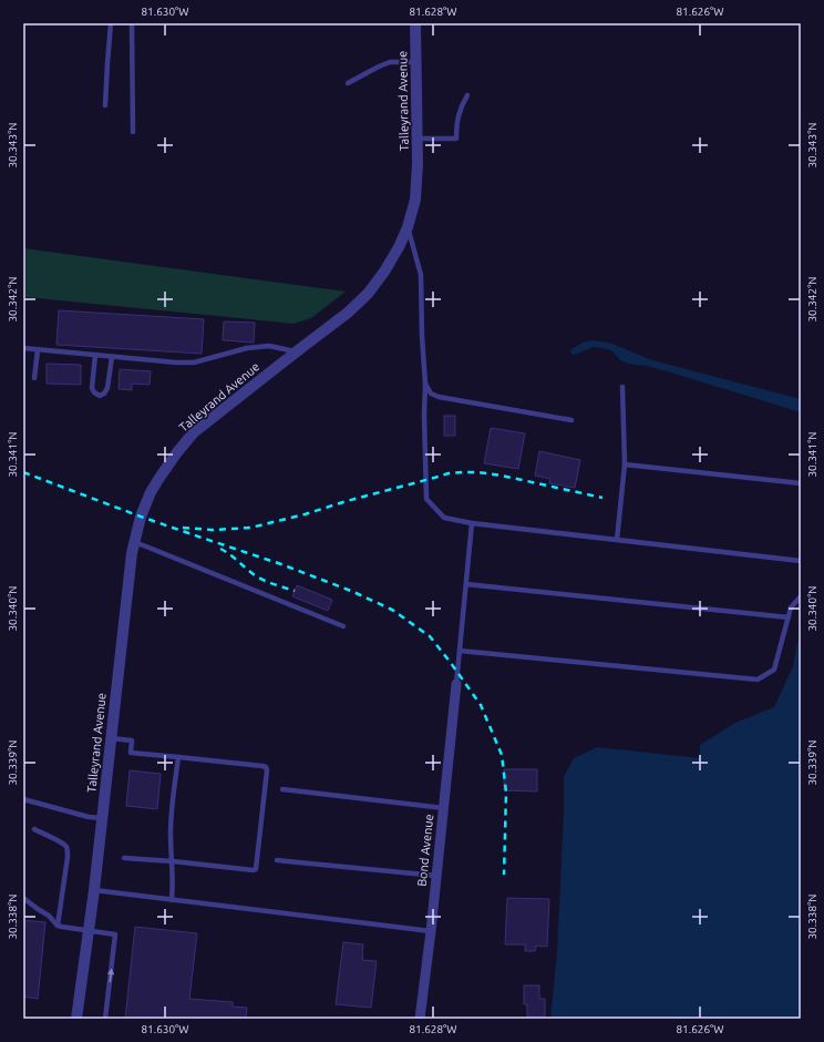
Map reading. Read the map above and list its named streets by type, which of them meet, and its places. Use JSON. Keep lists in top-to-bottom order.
{
  "streets": {
    "street": ["Talleyrand Avenue", "Bond Avenue"]
  },
  "coordinates": [
    "81.630°W",
    "81.628°W",
    "81.626°W",
    "30.343°N",
    "30.342°N",
    "30.341°N",
    "30.340°N",
    "30.339°N",
    "30.338°N"
  ]
}
